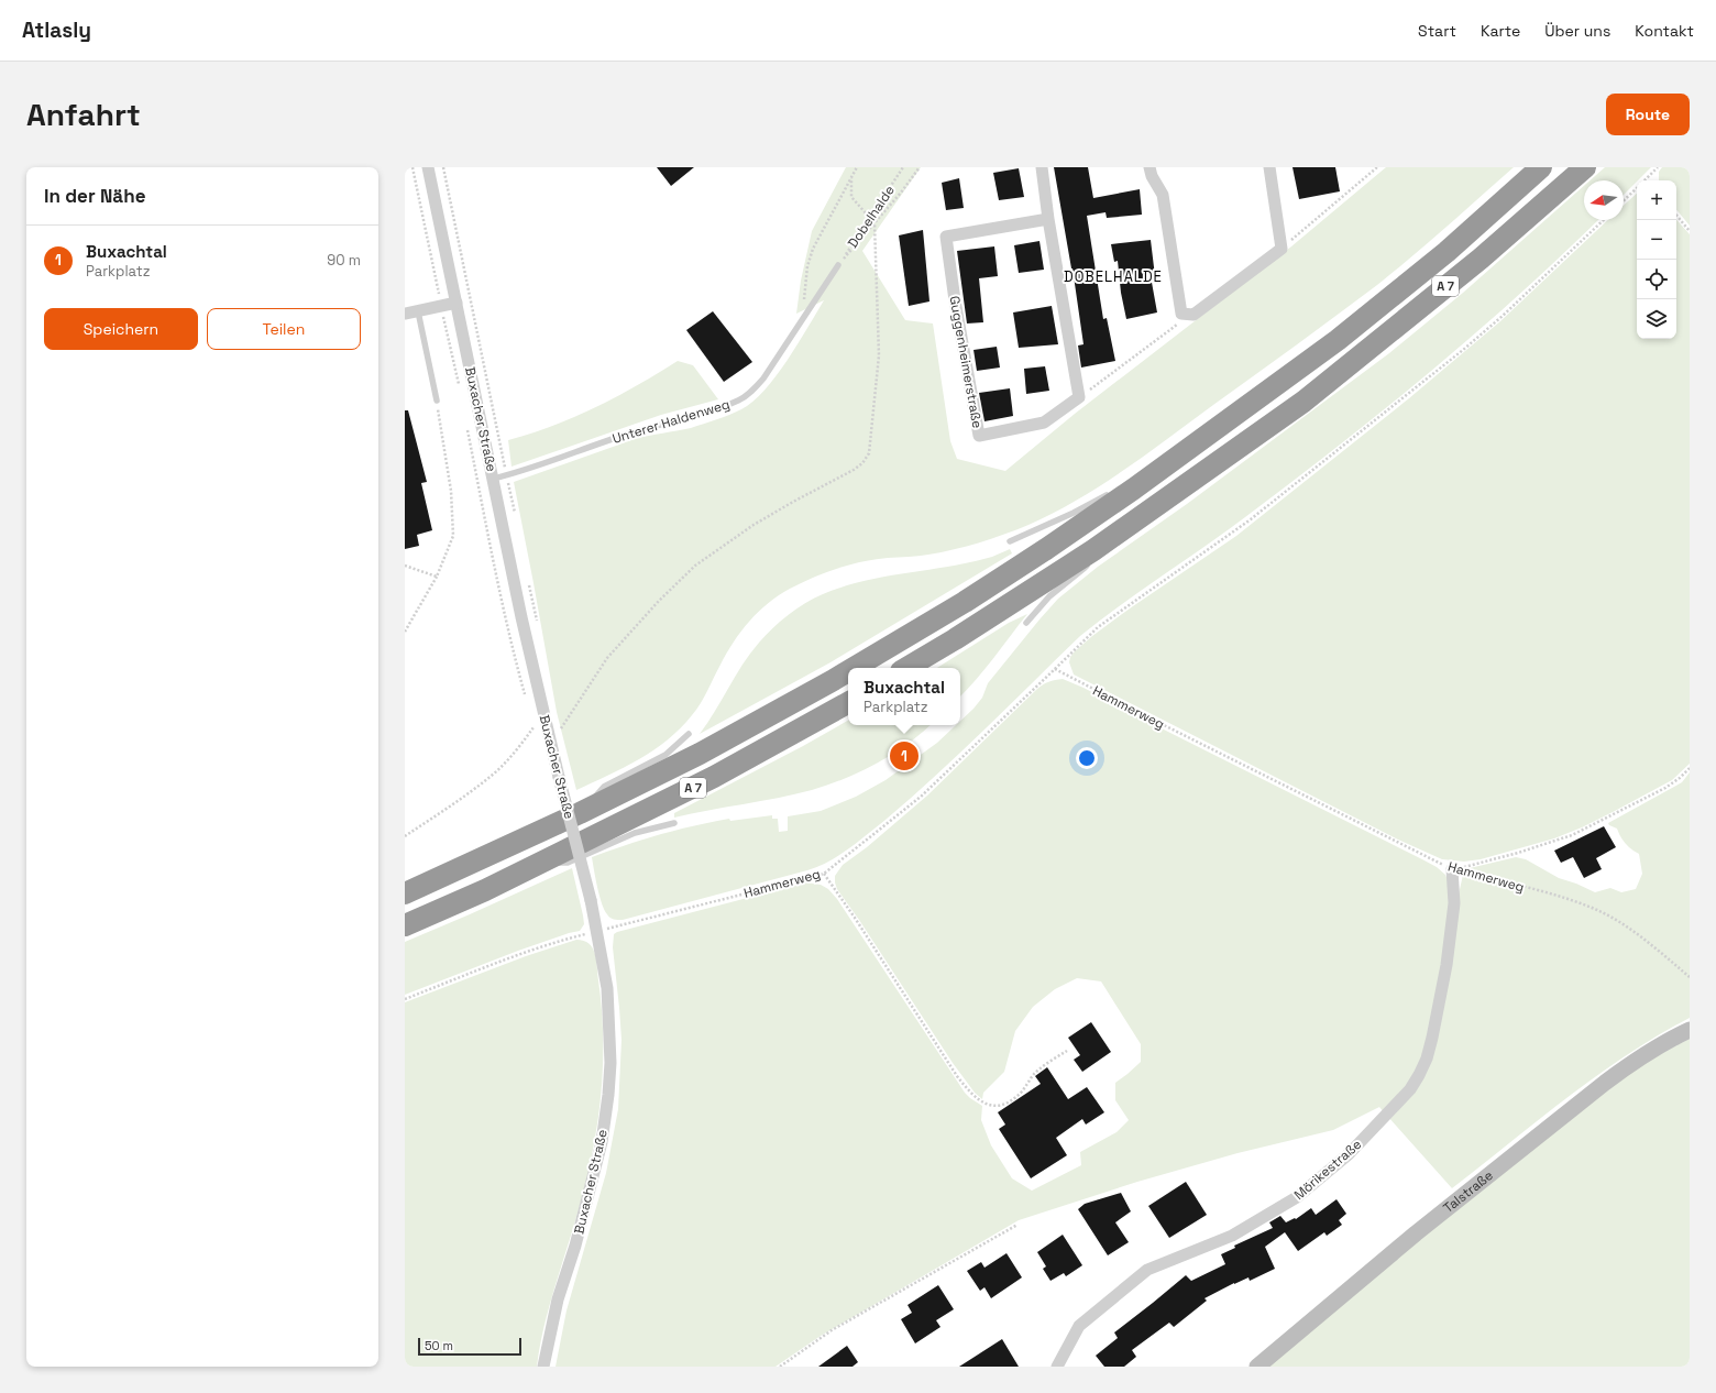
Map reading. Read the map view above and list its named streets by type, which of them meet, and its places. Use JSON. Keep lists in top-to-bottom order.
{
  "streets": {
    "highway": ["A 7"],
    "street": [
      "Guggenheimerstraße",
      "Buxacher Straße",
      "Mörikestraße",
      "Talstraße"
    ],
    "lane": ["Unterer Haldenweg"],
    "path": ["Dobelhalde", "Hammerweg"]
  },
  "crossings": [
    ["Dobelhalde", "Unterer Haldenweg"],
    ["Buxacher Straße", "Unterer Haldenweg"],
    ["Buxacher Straße", "Hammerweg"],
    ["Hammerweg", "Mörikestraße"]
  ],
  "districts": ["DOBELHALDE"],
  "scale_bar": "50 m",
  "north": "left",
  "page": {
    "header": "Atlasly",
    "nav": [
      "Start",
      "Karte",
      "Über uns",
      "Kontakt"
    ],
    "buttons": [
      "Route",
      ["Speichern", "Teilen"]
    ],
    "title": "Anfahrt",
    "heading": "In der Nähe",
    "map_buttons": ["+", "−"],
    "list": [
      {
        "mark": "1",
        "name": "Buxachtal",
        "note": "Parkplatz",
        "value": "90 m"
      }
    ],
    "popup": ["Buxachtal", "Parkplatz"],
    "pins": "1",
    "scale": "50 m"
  }
}
